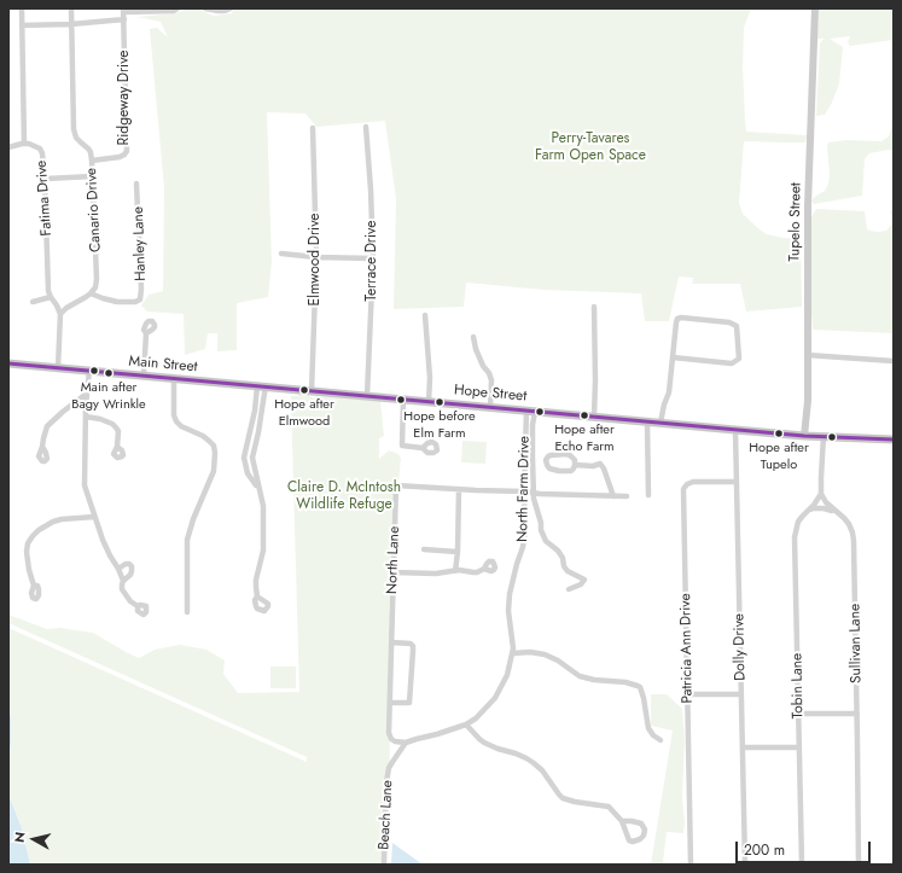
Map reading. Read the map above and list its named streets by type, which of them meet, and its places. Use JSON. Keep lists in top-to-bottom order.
{
  "streets": {
    "main road": ["Tupelo Street", "Main Street", "Hope Street"],
    "street": [
      "Ridgeway Drive",
      "Fatima Drive",
      "Canario Drive",
      "Hanley Lane",
      "Elmwood Drive",
      "Terrace Drive",
      "North Farm Drive",
      "North Lane",
      "Sullivan Lane",
      "Dolly Drive",
      "Patricia Ann Drive",
      "Tobin Lane",
      "Beach Lane"
    ]
  },
  "crossings": [
    ["Ridgeway Drive", "Canario Drive"],
    ["Canario Drive", "Hanley Lane"],
    ["Tupelo Street", "Hope Street"],
    ["Elmwood Drive", "Hope Street"],
    ["Terrace Drive", "Hope Street"],
    ["Main Street", "Hope Street"],
    ["Hope Street", "North Farm Drive"],
    ["Hope Street", "Dolly Drive"],
    ["North Farm Drive", "North Lane"],
    ["North Farm Drive", "Beach Lane"],
    ["North Lane", "Beach Lane"],
    ["Sullivan Lane", "Tobin Lane"],
    ["Dolly Drive", "Patricia Ann Drive"]
  ],
  "parks": ["Perry-Tavares Farm Open Space", "Claire D. McIntosh Wildlife Refuge"],
  "places": [
    "Main after Bagy Wrinkle",
    "Hope after Elmwood",
    "Hope before Elm Farm",
    "Hope after Echo Farm",
    "Hope after Tupelo"
  ],
  "scale_bar": "200 m",
  "north": "left"
}
